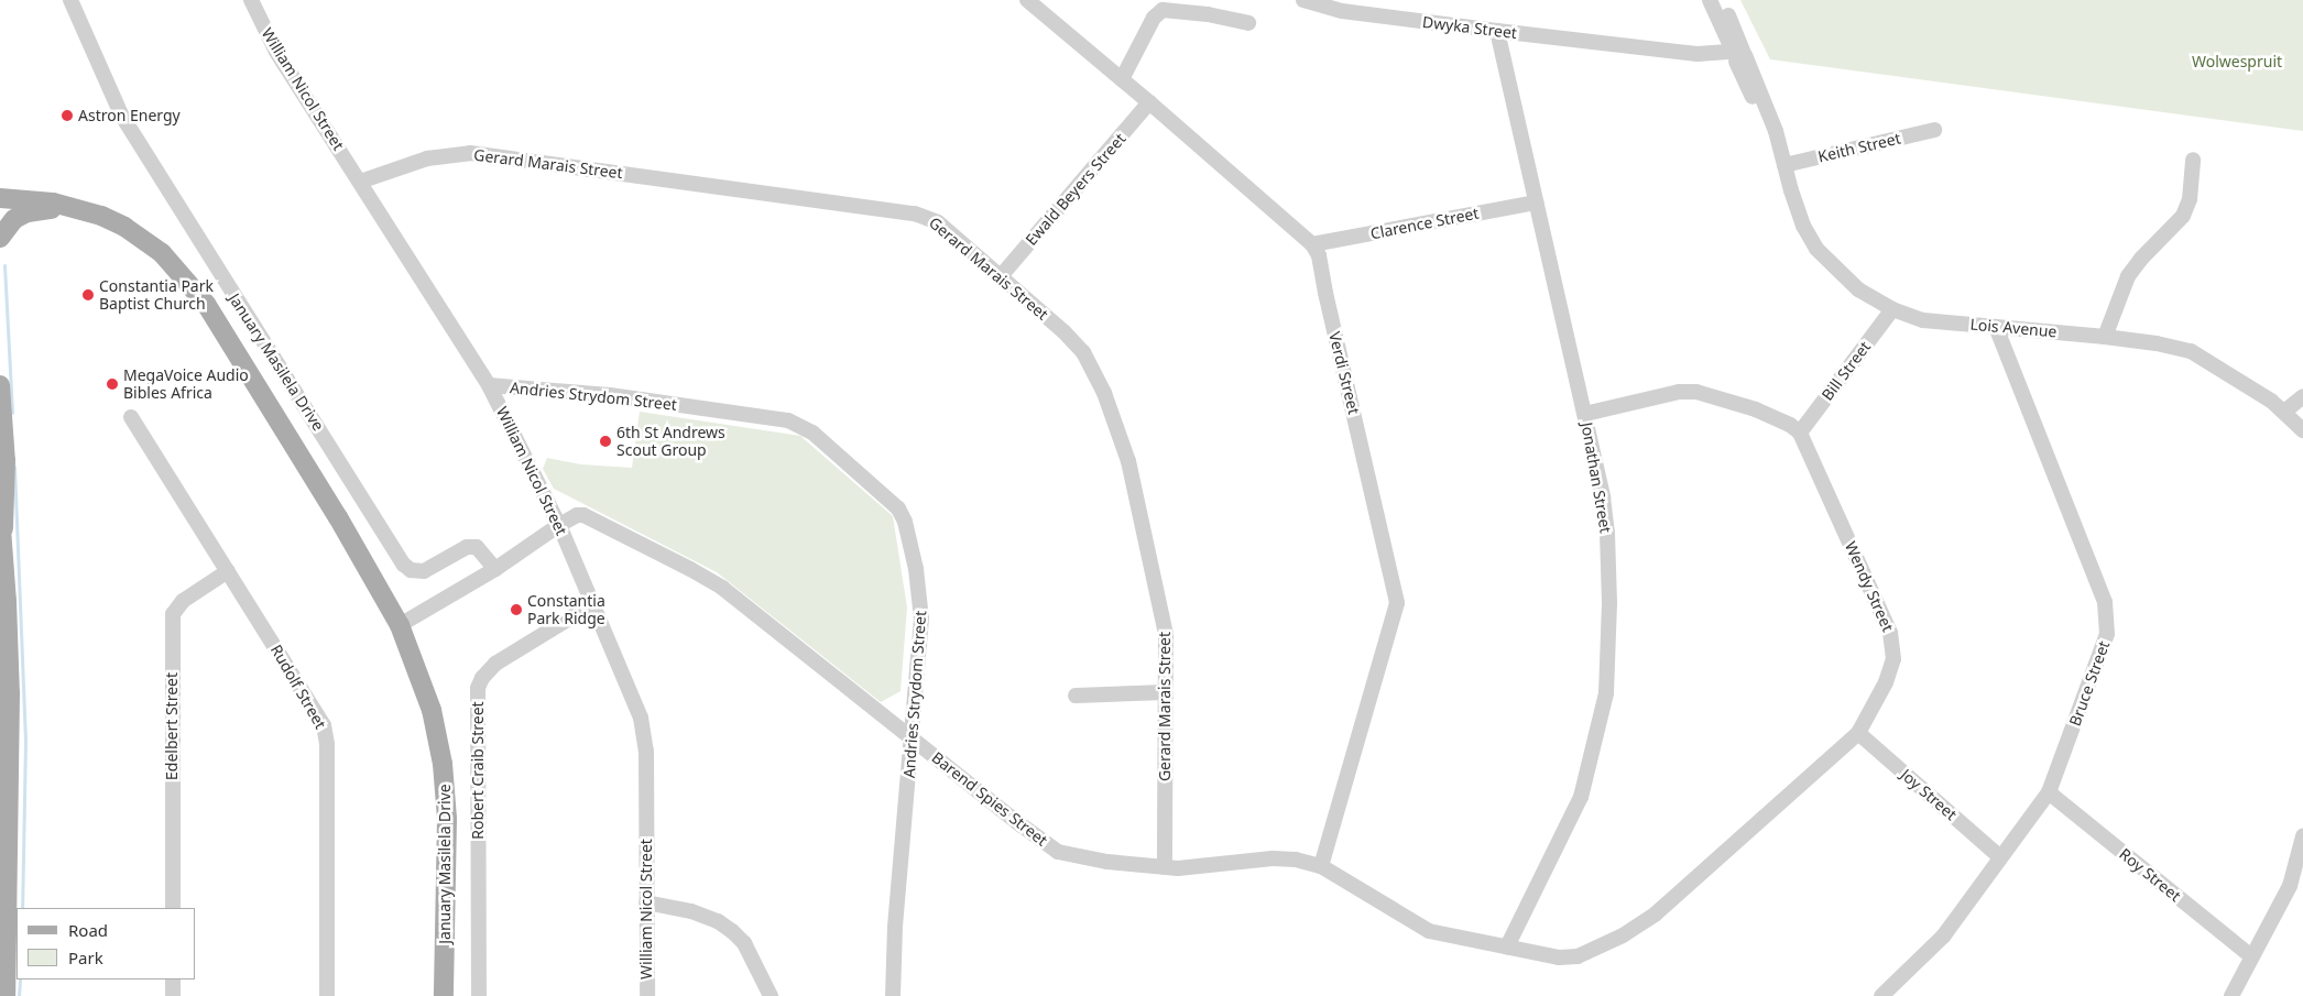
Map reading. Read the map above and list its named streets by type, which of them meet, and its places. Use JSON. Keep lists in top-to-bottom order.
{
  "streets": {
    "main road": ["January Masilela Drive"],
    "street": [
      "Dwyka Street",
      "William Nicol Street",
      "Keith Street",
      "Gerard Marais Street",
      "Ewald Beyers Street",
      "Clarence Street",
      "Lois Avenue",
      "Bill Street",
      "Verdi Street",
      "Andries Strydom Street",
      "Jonathan Street",
      "Wendy Street",
      "Bruce Street",
      "Rudolf Street",
      "Edelbert Street",
      "Robert Craib Street",
      "Joy Street",
      "Barend Spies Street",
      "Roy Street"
    ]
  },
  "crossings": [
    ["Dwyka Street", "Lois Avenue"],
    ["Dwyka Street", "Jonathan Street"],
    ["William Nicol Street", "Gerard Marais Street"],
    ["William Nicol Street", "Andries Strydom Street"],
    ["William Nicol Street", "Robert Craib Street"],
    ["William Nicol Street", "Barend Spies Street"],
    ["Keith Street", "Lois Avenue"],
    ["Gerard Marais Street", "Ewald Beyers Street"],
    ["Gerard Marais Street", "Barend Spies Street"],
    ["Ewald Beyers Street", "Verdi Street"],
    ["Clarence Street", "Verdi Street"],
    ["Clarence Street", "Jonathan Street"],
    ["Lois Avenue", "Bill Street"],
    ["Lois Avenue", "Bruce Street"],
    ["January Masilela Drive", "Barend Spies Street"],
    ["Bill Street", "Wendy Street"],
    ["Verdi Street", "Barend Spies Street"],
    ["Andries Strydom Street", "Barend Spies Street"],
    ["Jonathan Street", "Wendy Street"],
    ["Jonathan Street", "Barend Spies Street"],
    ["Wendy Street", "Joy Street"],
    ["Wendy Street", "Barend Spies Street"],
    ["Bruce Street", "Joy Street"],
    ["Bruce Street", "Roy Street"],
    ["Rudolf Street", "Edelbert Street"]
  ],
  "parks": ["Wolwespruit"],
  "places": [
    "Astron Energy",
    "Constantia Park Baptist Church",
    "MegaVoice Audio Bibles Africa",
    "6th St Andrews Scout Group",
    "Constantia Park Ridge"
  ],
  "legend": ["Road", "Park"]
}
